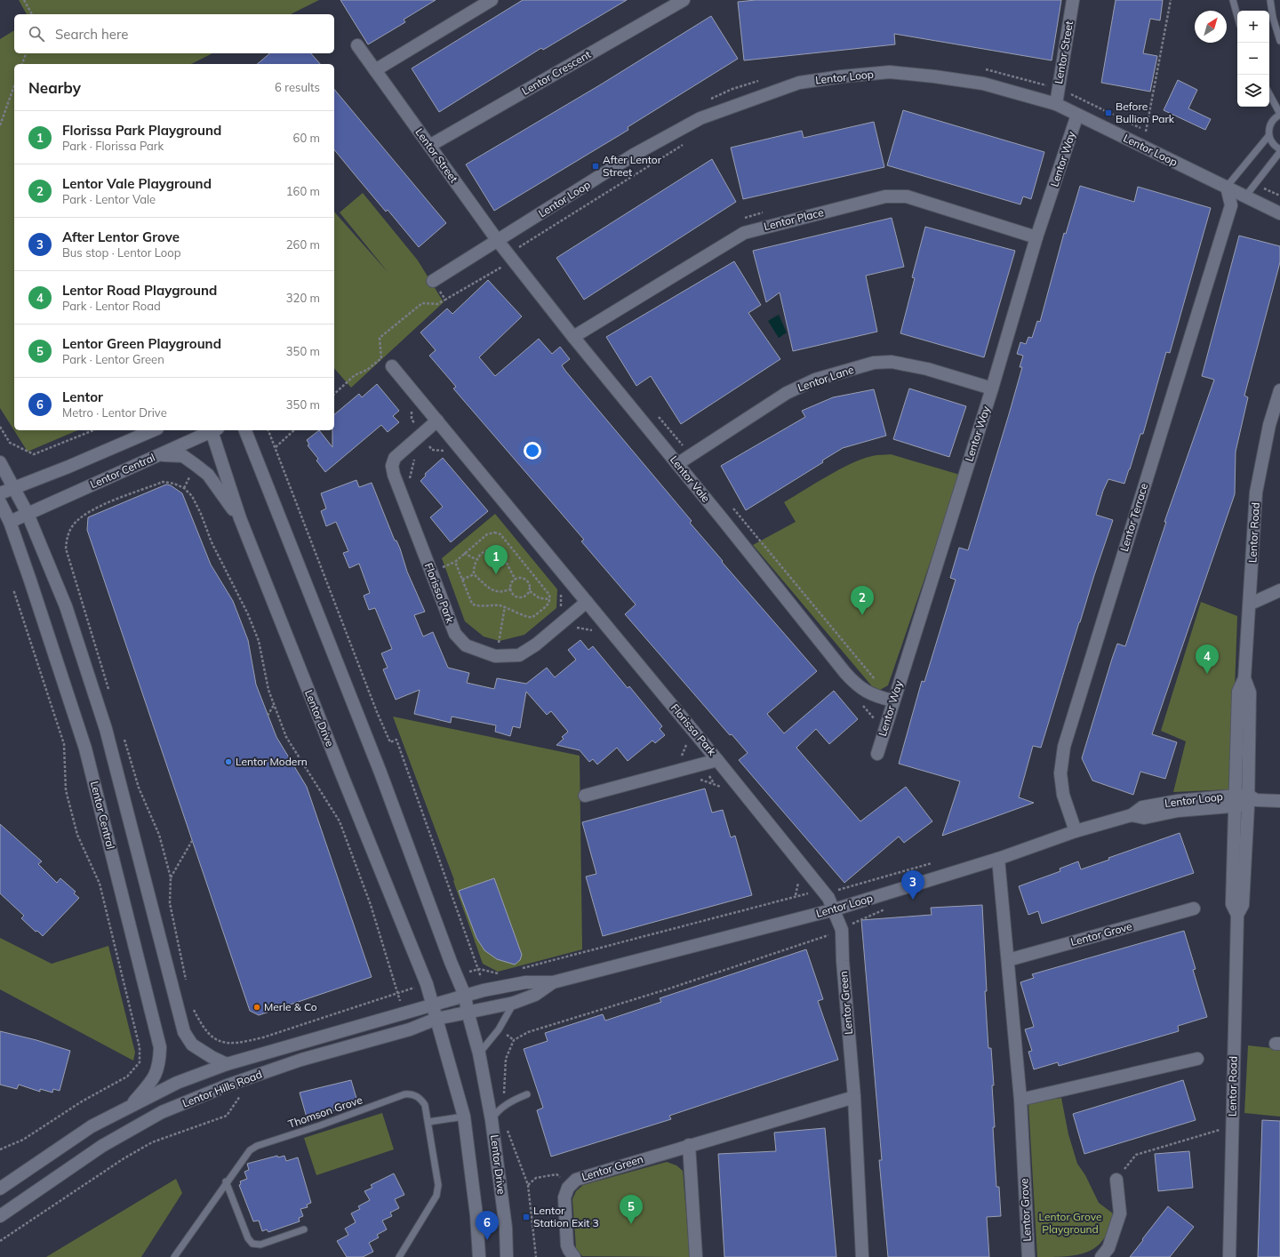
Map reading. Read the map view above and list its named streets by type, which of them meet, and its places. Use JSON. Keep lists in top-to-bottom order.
{
  "streets": {
    "street": [
      "Lentor Street",
      "Lentor Crescent",
      "Lentor Loop",
      "Lentor Way",
      "Lentor Place",
      "Lentor Lane",
      "Lentor Central",
      "Lentor Vale",
      "Lentor Terrace",
      "Lentor Road",
      "Florissa Park",
      "Lentor Drive",
      "Lentor Grove",
      "Lentor Green",
      "Lentor Hills Road"
    ],
    "lane": ["Thomson Grove"]
  },
  "crossings": [
    ["Lentor Street", "Lentor Crescent"],
    ["Lentor Street", "Lentor Loop"],
    ["Lentor Street", "Lentor Vale"],
    ["Lentor Loop", "Lentor Way"],
    ["Lentor Loop", "Lentor Vale"],
    ["Lentor Loop", "Lentor Terrace"],
    ["Lentor Loop", "Lentor Road"],
    ["Lentor Loop", "Florissa Park"],
    ["Lentor Loop", "Lentor Grove"],
    ["Lentor Loop", "Lentor Green"],
    ["Lentor Loop", "Lentor Hills Road"],
    ["Lentor Way", "Lentor Place"],
    ["Lentor Way", "Lentor Lane"],
    ["Lentor Way", "Lentor Vale"],
    ["Lentor Place", "Lentor Vale"],
    ["Lentor Lane", "Lentor Vale"],
    ["Lentor Central", "Lentor Hills Road"],
    ["Florissa Park", "Lentor Green"],
    ["Lentor Drive", "Lentor Hills Road"]
  ],
  "parks": ["Lentor Grove Playground"],
  "places": {
    "transit": ["Before Bullion Park", "After Lentor Street", "Lentor Station Exit 3"],
    "other": ["Lentor Modern", "Merle & Co"]
  },
  "north": "top right",
  "page": {
    "map_buttons": ["+", "−"],
    "search": "Search here",
    "heading": ["Nearby", "6 results"],
    "list": [
      {
        "mark": "1",
        "name": "Florissa Park Playground",
        "note": "Park · Florissa Park",
        "value": "60 m"
      },
      {
        "mark": "2",
        "name": "Lentor Vale Playground",
        "note": "Park · Lentor Vale",
        "value": "160 m"
      },
      {
        "mark": "3",
        "name": "After Lentor Grove",
        "note": "Bus stop · Lentor Loop",
        "value": "260 m"
      },
      {
        "mark": "4",
        "name": "Lentor Road Playground",
        "note": "Park · Lentor Road",
        "value": "320 m"
      },
      {
        "mark": "5",
        "name": "Lentor Green Playground",
        "note": "Park · Lentor Green",
        "value": "350 m"
      },
      {
        "mark": "6",
        "name": "Lentor",
        "note": "Metro · Lentor Drive",
        "value": "350 m"
      }
    ],
    "pins": [
      "1",
      "2",
      "4",
      "3",
      "5",
      "6"
    ]
  }
}
